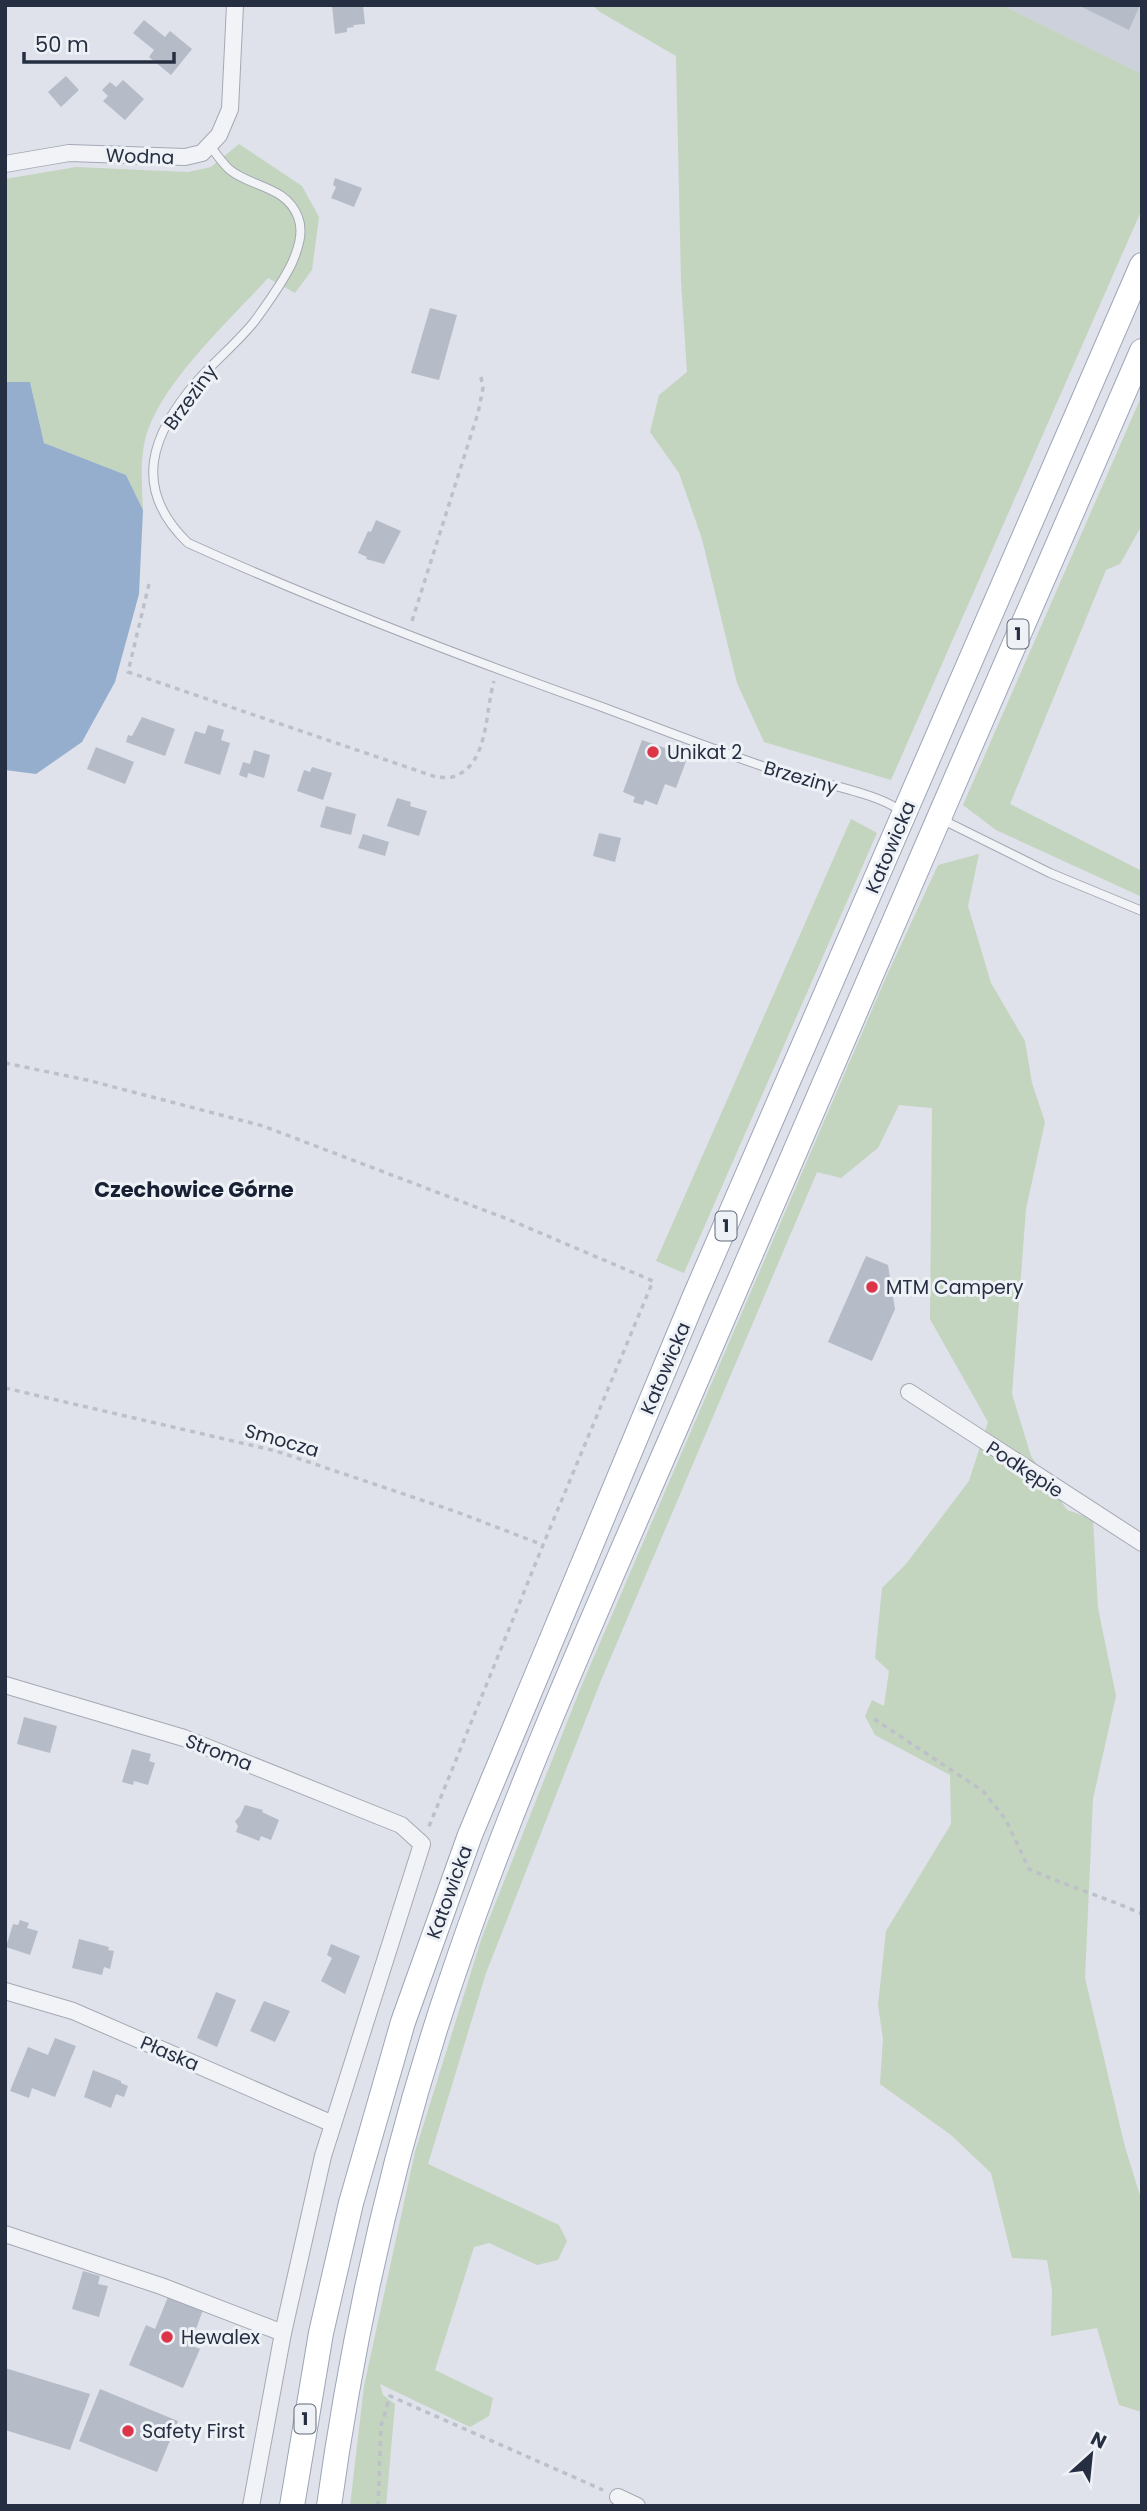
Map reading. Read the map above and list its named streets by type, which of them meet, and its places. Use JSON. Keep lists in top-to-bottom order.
{
  "streets": {
    "main road": ["1", "Katowicka"],
    "street": [
      "Wodna",
      "Podkępie",
      "Stroma",
      "Płaska"
    ],
    "lane": ["Brzeziny"],
    "path": ["Smocza"]
  },
  "crossings": [
    ["Wodna", "Brzeziny"],
    ["Brzeziny", "Katowicka"]
  ],
  "districts": ["Czechowice Górne"],
  "places": [
    "Unikat 2",
    "MTM Campery",
    "Hewalex",
    "Safety First"
  ],
  "scale_bar": "50 m",
  "north": "top right"
}
